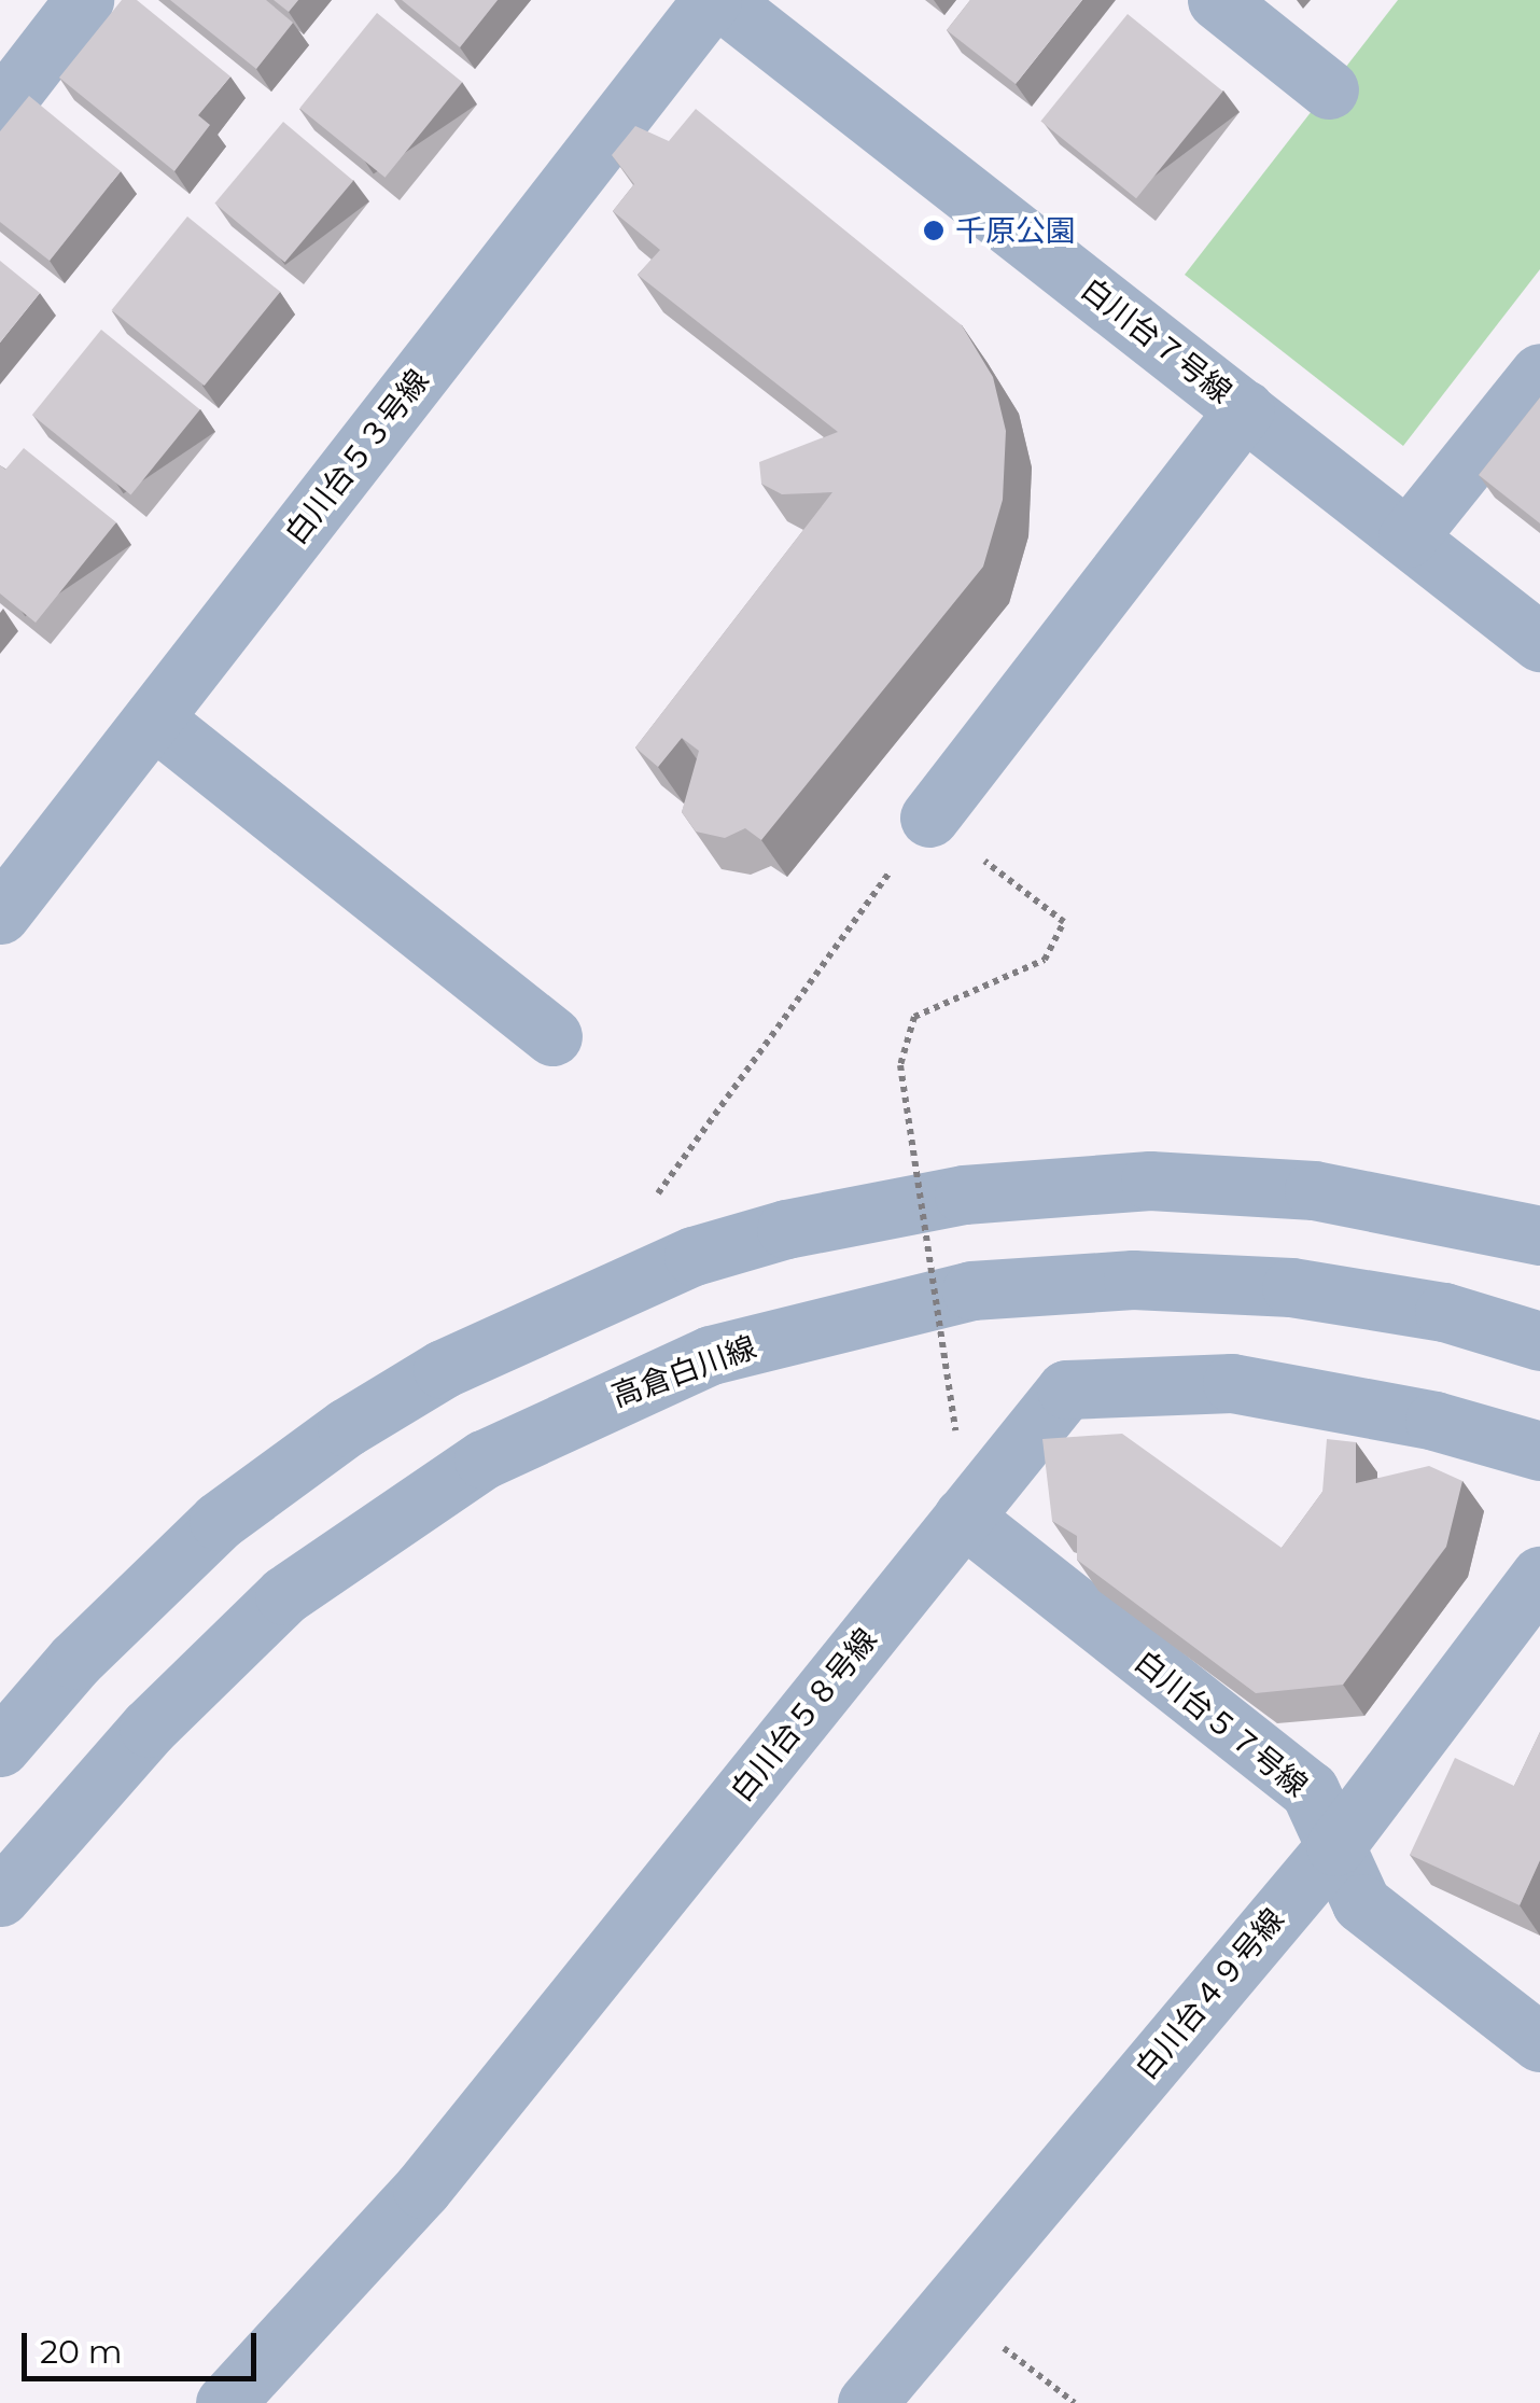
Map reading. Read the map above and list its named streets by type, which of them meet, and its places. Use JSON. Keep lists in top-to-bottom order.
{
  "streets": {
    "street": [
      "白川台７号線",
      "白川台５３号線",
      "高倉白川線",
      "白川台５８号線",
      "白川台５７号線",
      "白川台４９号線"
    ]
  },
  "crossings": [
    ["白川台５８号線", "白川台５７号線"],
    ["白川台５７号線", "白川台４９号線"]
  ],
  "places": ["千原公園"],
  "scale_bar": "20 m"
}
